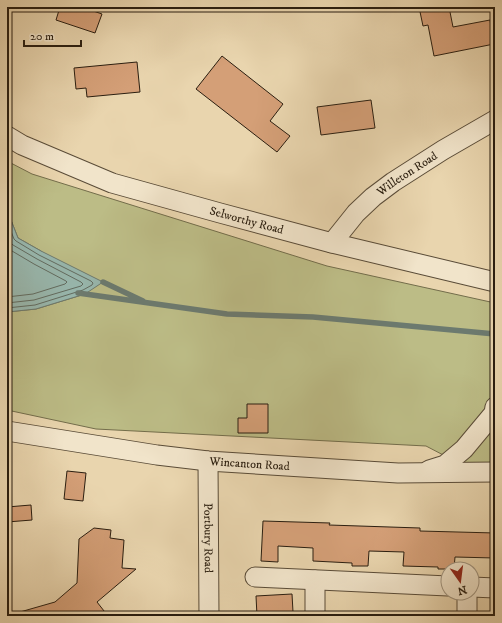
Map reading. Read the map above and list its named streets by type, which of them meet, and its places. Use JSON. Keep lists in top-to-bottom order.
{
  "streets": {
    "street": [
      "Willeton Road",
      "Selworthy Road",
      "Wincanton Road",
      "Portbury Road"
    ]
  },
  "crossings": [
    ["Willeton Road", "Selworthy Road"],
    ["Wincanton Road", "Portbury Road"]
  ],
  "scale_bar": "20 m",
  "north": "bottom"
}
